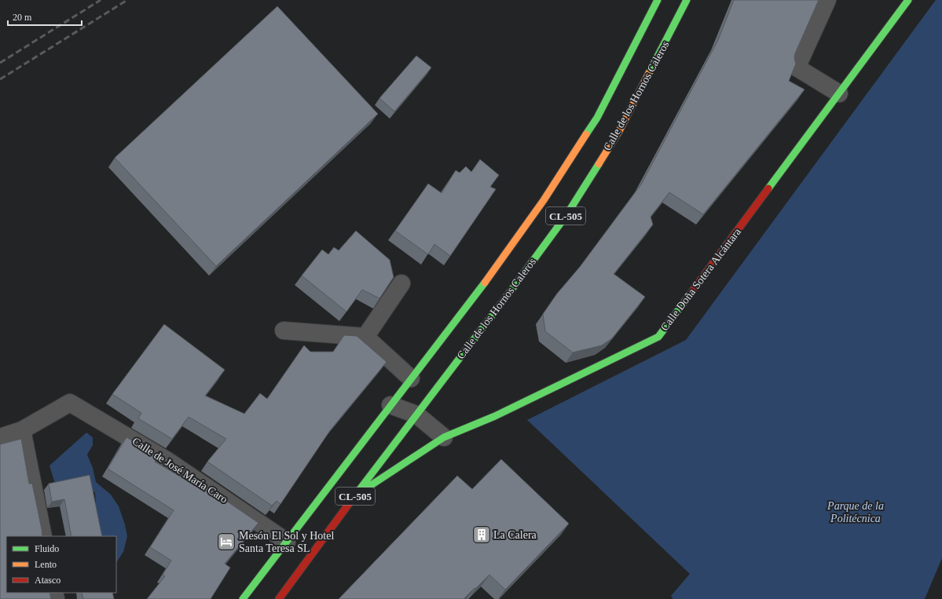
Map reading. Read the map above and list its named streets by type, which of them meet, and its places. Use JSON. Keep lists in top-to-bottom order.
{
  "streets": {
    "main road": ["Calle de los Hornos Caleros", "CL-505", "Calle Doña Sotera Alcántara"],
    "street": ["Calle de José María Caro"]
  },
  "crossings": [
    ["Calle de los Hornos Caleros", "Calle Doña Sotera Alcántara"],
    ["CL-505", "Calle de José María Caro"]
  ],
  "parks": ["Parque de la Politécnica"],
  "places": {
    "building": ["La Calera"],
    "hotel": ["Mesón El Sol y Hotel Santa Teresa SL"]
  },
  "legend": ["Fluido", "Lento", "Atasco"],
  "scale_bar": "20 m"
}
